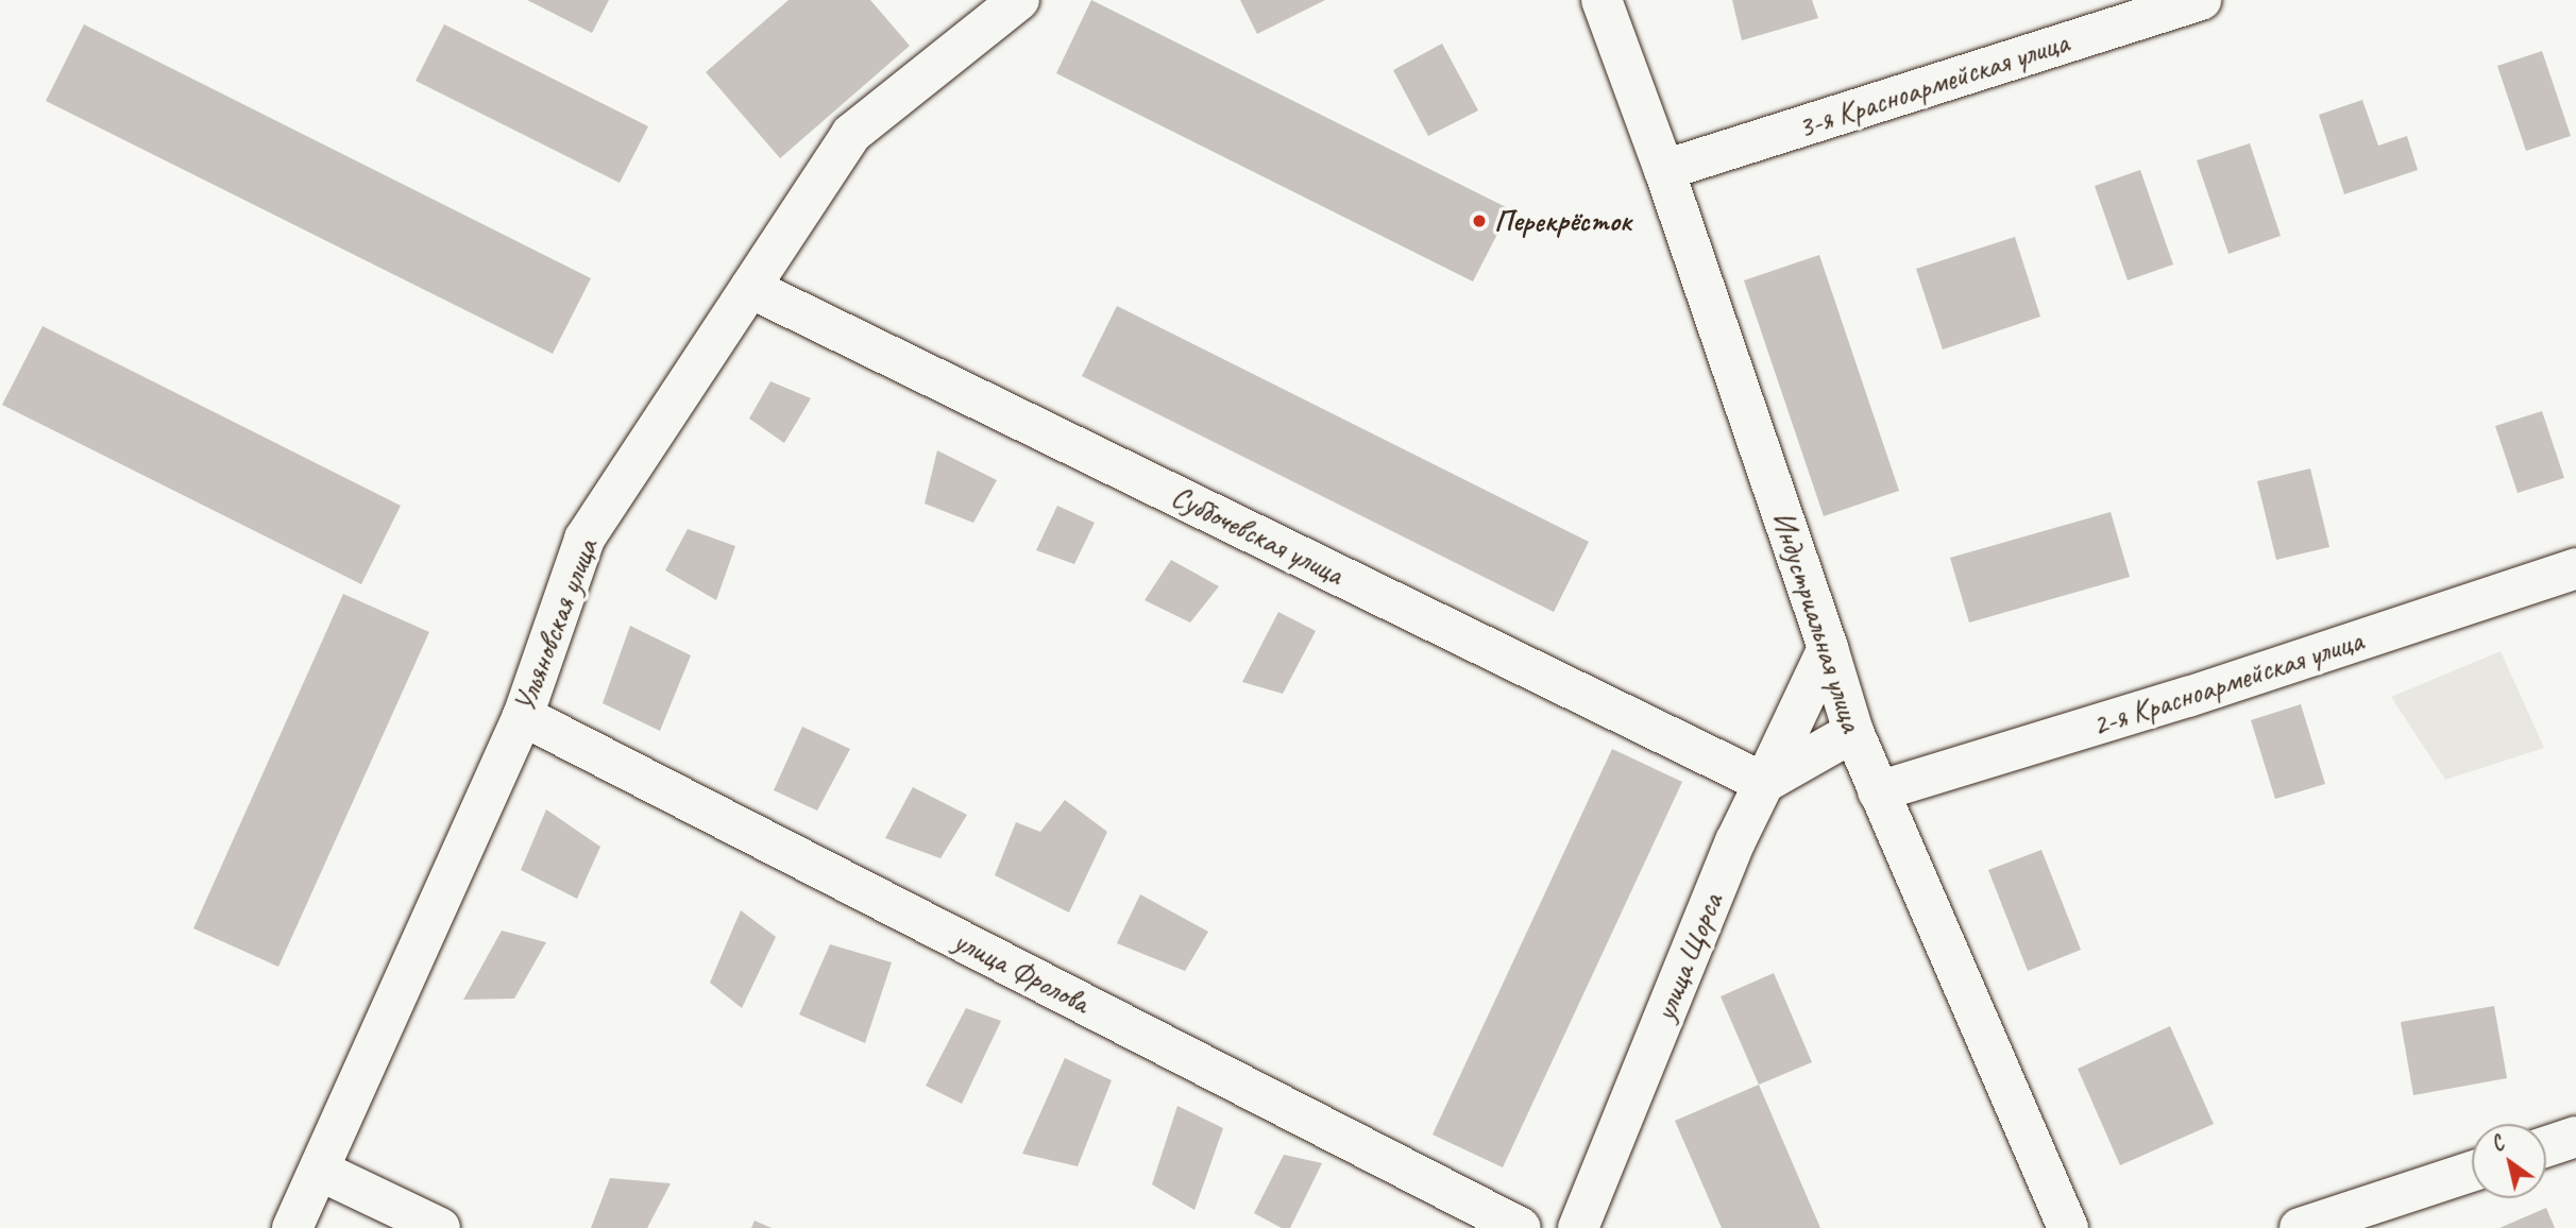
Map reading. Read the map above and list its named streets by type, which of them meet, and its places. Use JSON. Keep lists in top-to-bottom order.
{
  "streets": {
    "street": [
      "3-я Красноармейская улица",
      "Суббочевская улица",
      "Индустриальная улица",
      "Ульяновская улица",
      "2-я Красноармейская улица",
      "улица Щорса",
      "улица Фролова"
    ]
  },
  "crossings": [
    ["3-я Красноармейская улица", "Индустриальная улица"],
    ["Суббочевская улица", "Ульяновская улица"],
    ["Суббочевская улица", "улица Щорса"],
    ["Индустриальная улица", "2-я Красноармейская улица"],
    ["Индустриальная улица", "улица Щорса"],
    ["Ульяновская улица", "улица Фролова"]
  ],
  "places": ["Перекрёсток"],
  "north": "top left"
}
